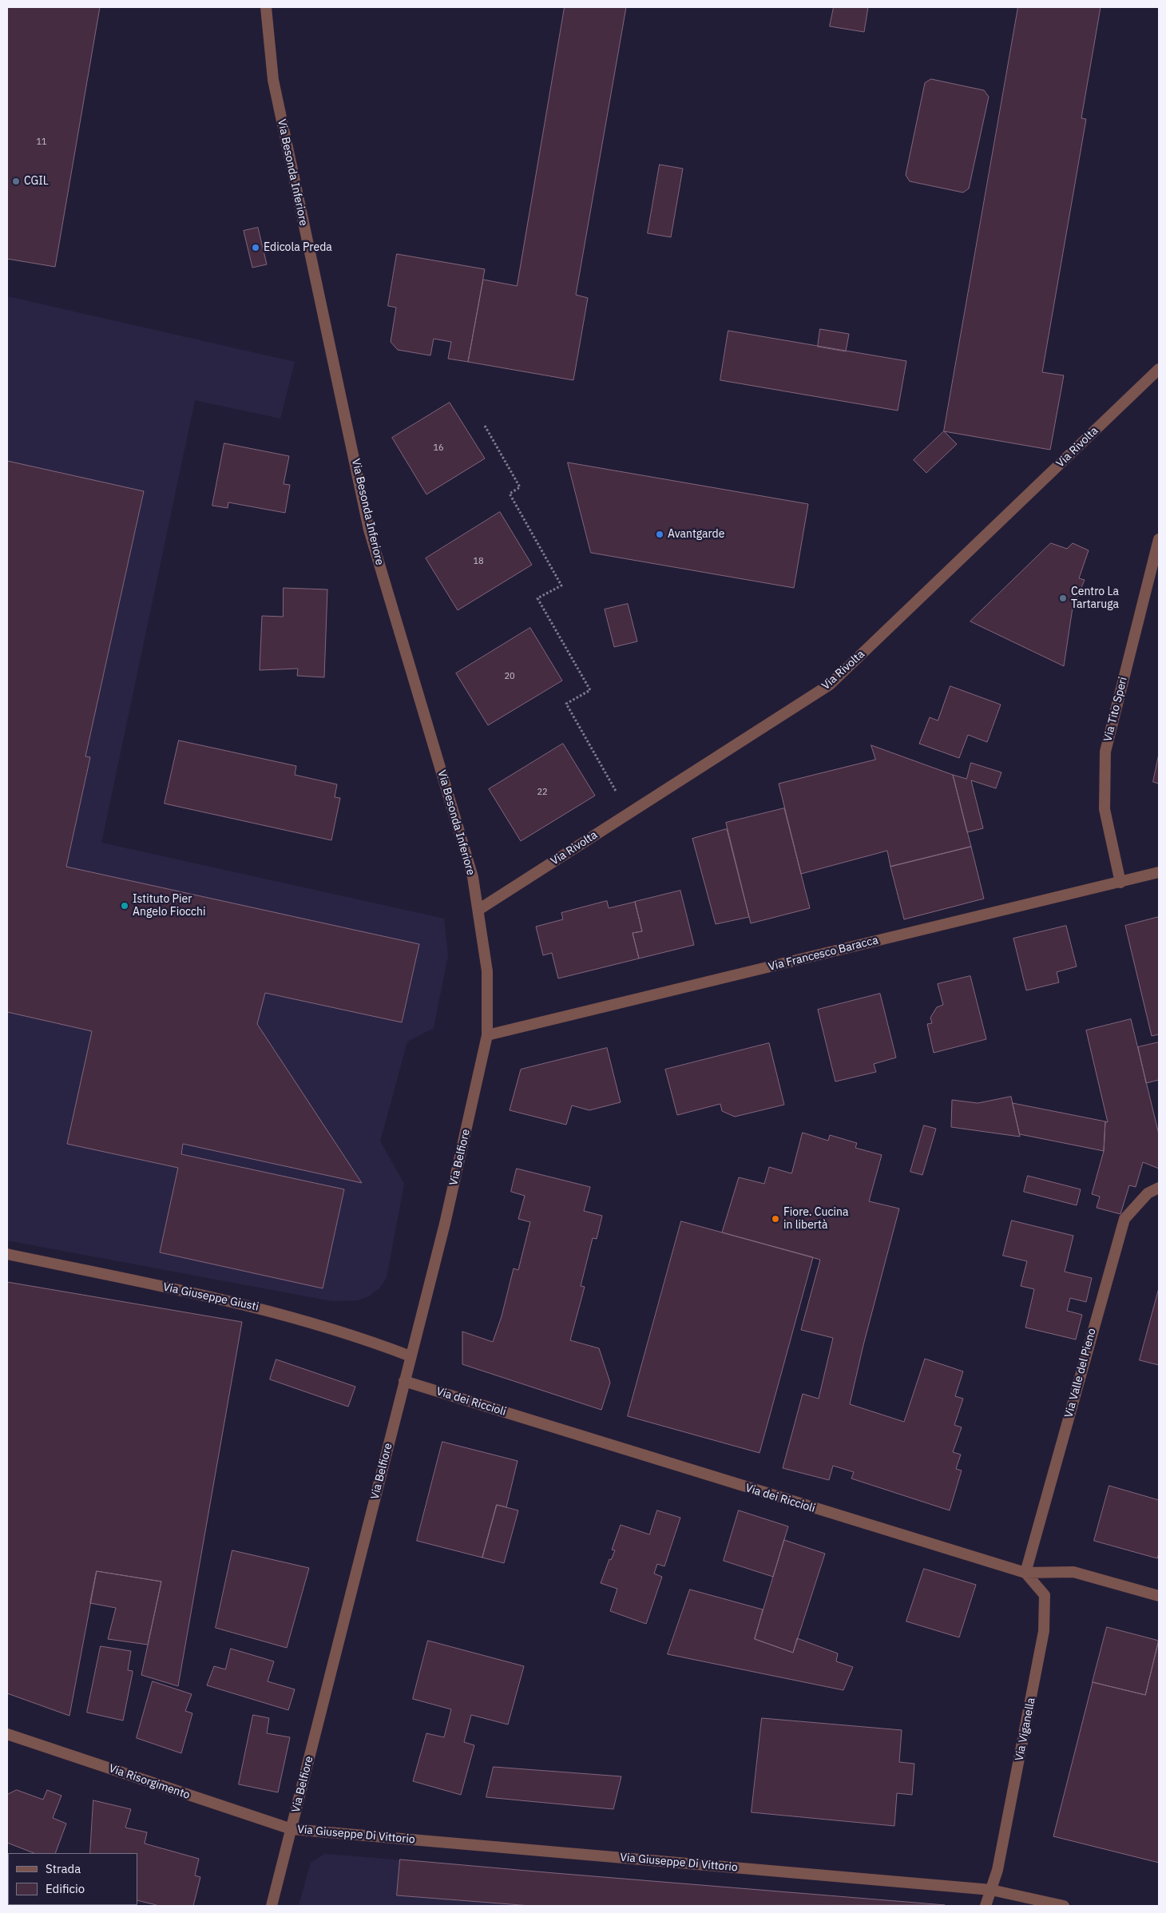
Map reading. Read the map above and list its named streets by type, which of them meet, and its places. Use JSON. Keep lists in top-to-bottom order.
{
  "streets": {
    "street": [
      "Via Besonda Inferiore",
      "Via Rivolta",
      "Via Tito Speri",
      "Via Francesco Baracca",
      "Via Belfiore",
      "Via Giuseppe Giusti",
      "Via Valle del Pieno",
      "Via dei Riccioli",
      "Via Viganella",
      "Via Risorgimento",
      "Via Giuseppe Di Vittorio"
    ]
  },
  "crossings": [
    ["Via Besonda Inferiore", "Via Rivolta"],
    ["Via Besonda Inferiore", "Via Francesco Baracca"],
    ["Via Besonda Inferiore", "Via Belfiore"],
    ["Via Tito Speri", "Via Francesco Baracca"],
    ["Via Francesco Baracca", "Via Belfiore"],
    ["Via Belfiore", "Via Giuseppe Giusti"],
    ["Via Belfiore", "Via dei Riccioli"],
    ["Via Belfiore", "Via Risorgimento"],
    ["Via Belfiore", "Via Giuseppe Di Vittorio"],
    ["Via Valle del Pieno", "Via dei Riccioli"],
    ["Via Valle del Pieno", "Via Viganella"],
    ["Via dei Riccioli", "Via Viganella"],
    ["Via Viganella", "Via Giuseppe Di Vittorio"],
    ["Via Risorgimento", "Via Giuseppe Di Vittorio"]
  ],
  "places": [
    "CGIL",
    "Edicola Preda",
    "Avantgarde",
    "Centro La Tartaruga",
    "Istituto Pier Angelo Fiocchi",
    "Fiore. Cucina in libertà"
  ],
  "house_numbers": [
    "11",
    "16",
    "18",
    "20",
    "22"
  ],
  "legend": ["Strada", "Edificio"]
}
